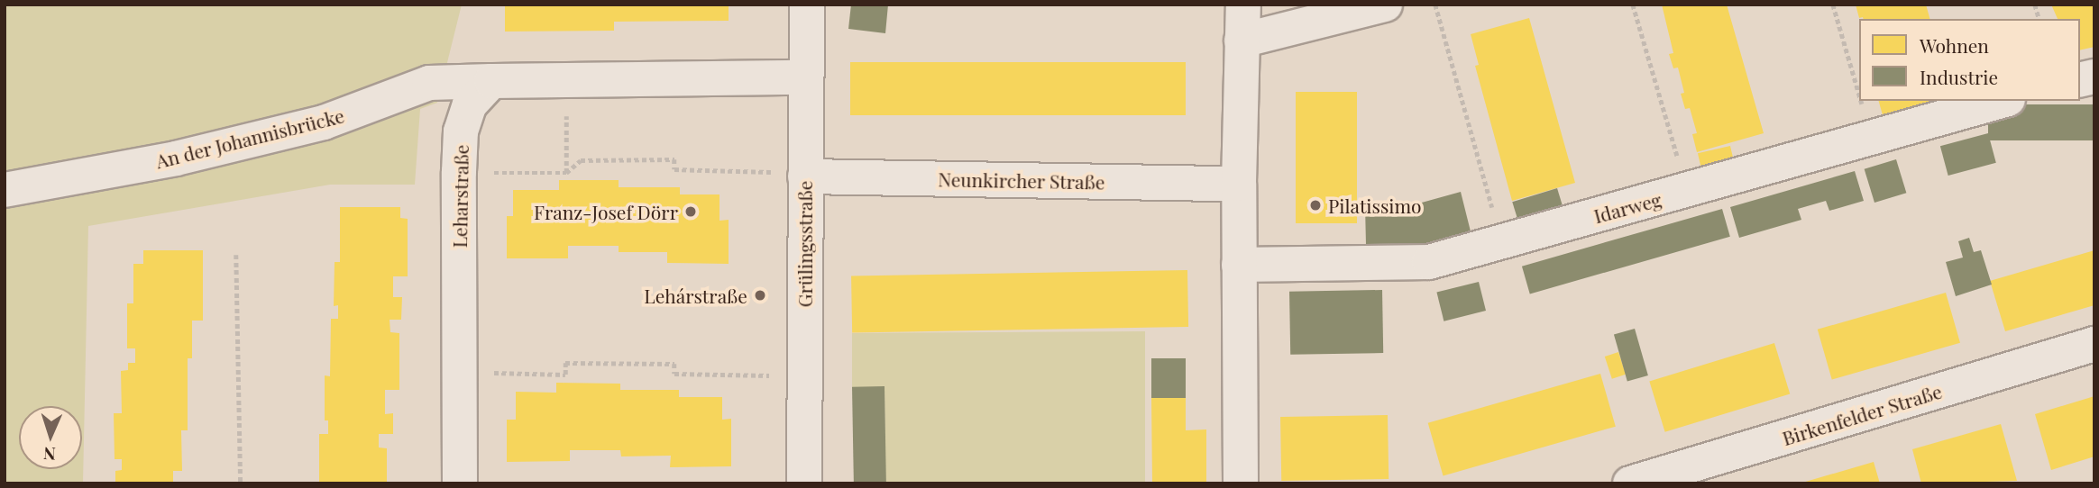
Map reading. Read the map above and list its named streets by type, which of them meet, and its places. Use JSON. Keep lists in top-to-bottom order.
{
  "streets": {
    "street": [
      "An der Johannisbrücke",
      "Neunkircher Straße",
      "Leharstraße",
      "Idarweg",
      "Grülingsstraße",
      "Birkenfelder Straße"
    ]
  },
  "crossings": [
    ["An der Johannisbrücke", "Leharstraße"],
    ["Neunkircher Straße", "Grülingsstraße"]
  ],
  "places": ["Pilatissimo", "Franz-Josef Dörr", "Lehárstraße"],
  "legend": ["Wohnen", "Industrie"],
  "north": "bottom"
}
